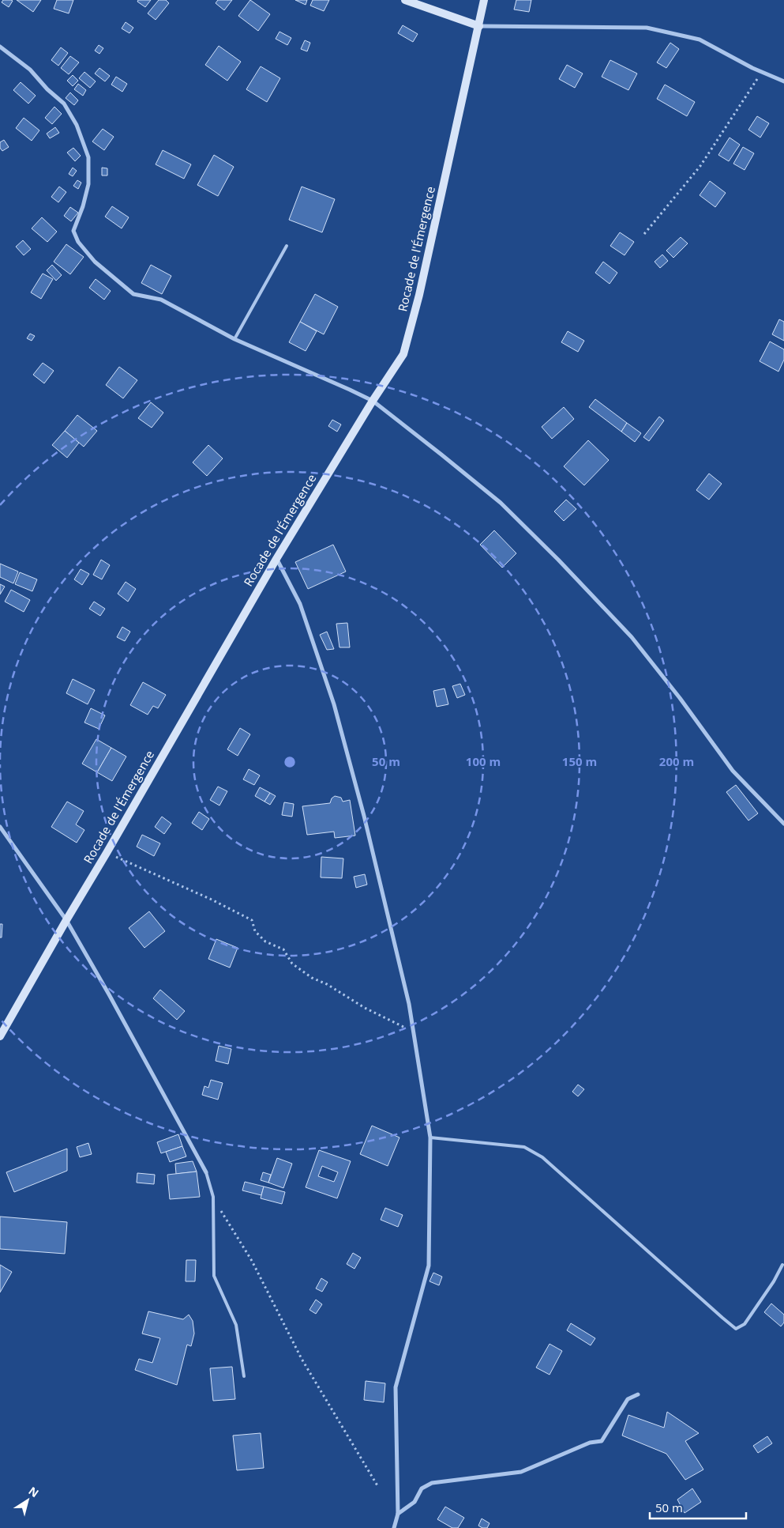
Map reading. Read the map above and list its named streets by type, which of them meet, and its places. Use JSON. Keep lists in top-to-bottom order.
{
  "streets": {
    "street": ["Rocade de l'Émergence"]
  },
  "scale_bar": "50 m",
  "north": "top right",
  "rings": [
    "50 m",
    "100 m",
    "150 m",
    "200 m"
  ]
}
